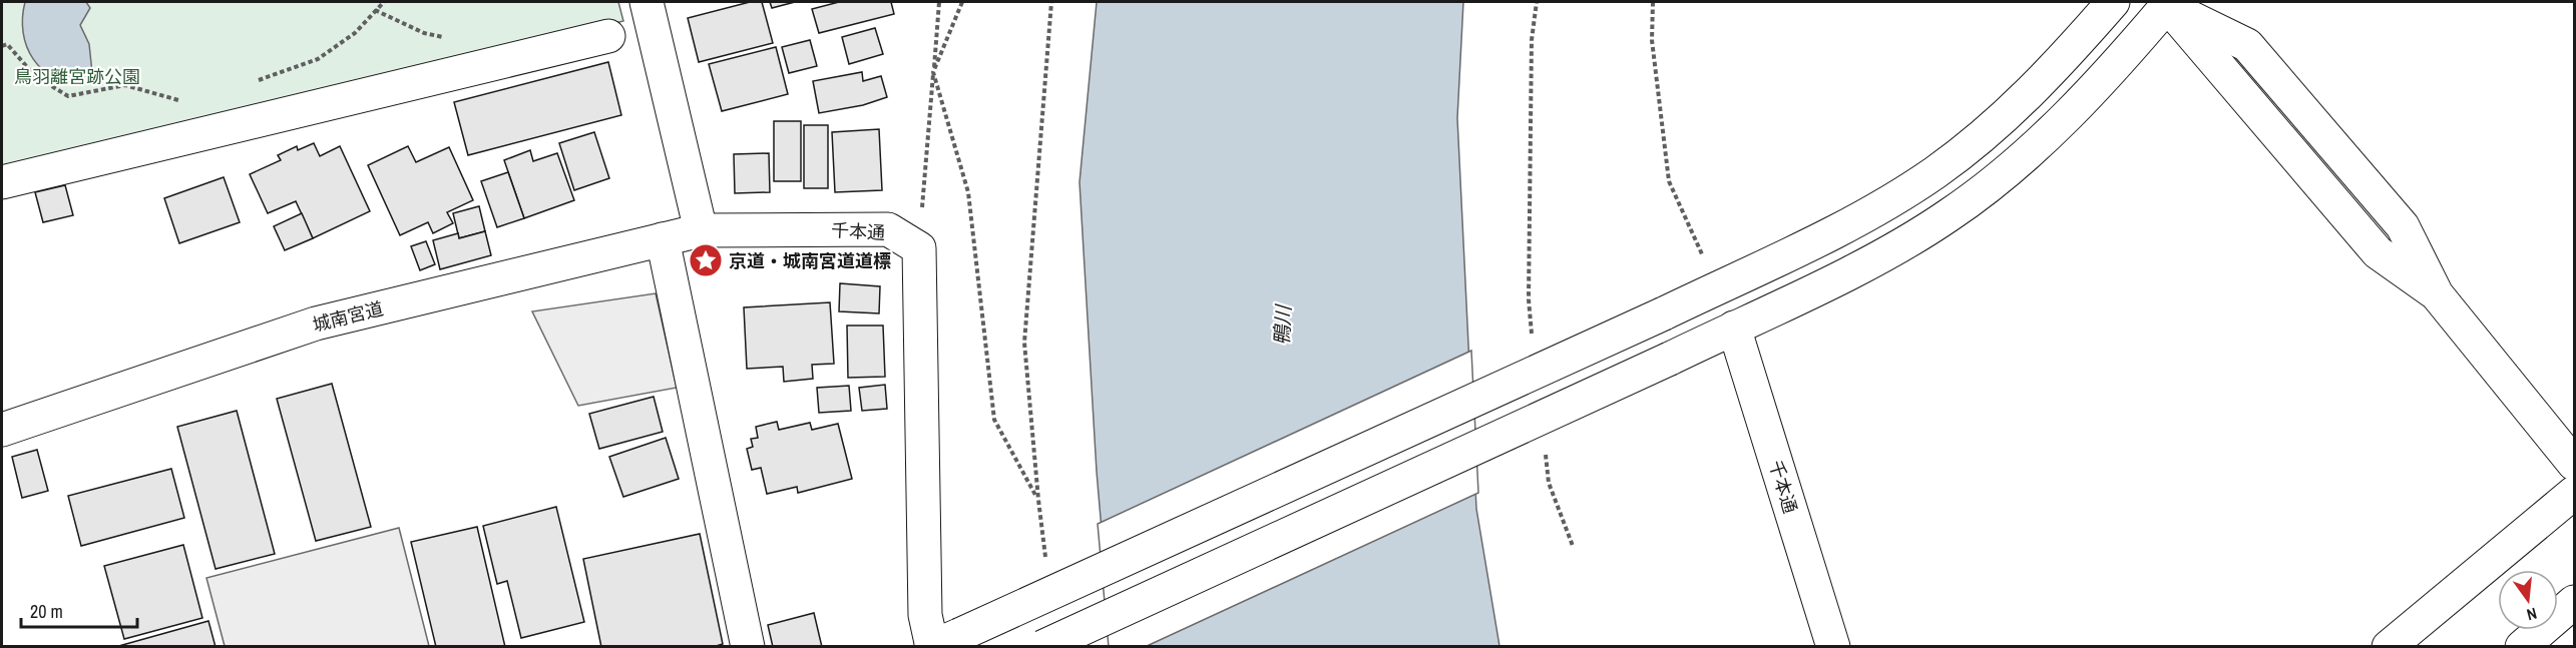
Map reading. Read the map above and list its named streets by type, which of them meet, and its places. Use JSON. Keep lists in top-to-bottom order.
{
  "streets": {
    "main road": ["千本通", "城南宮道"]
  },
  "crossings": [
    ["千本通", "城南宮道"]
  ],
  "water": ["鴨川"],
  "parks": ["鳥羽離宮跡公園"],
  "places": {
    "place": ["京道・城南宮道道標"]
  },
  "scale_bar": "20 m",
  "north": "bottom"
}
